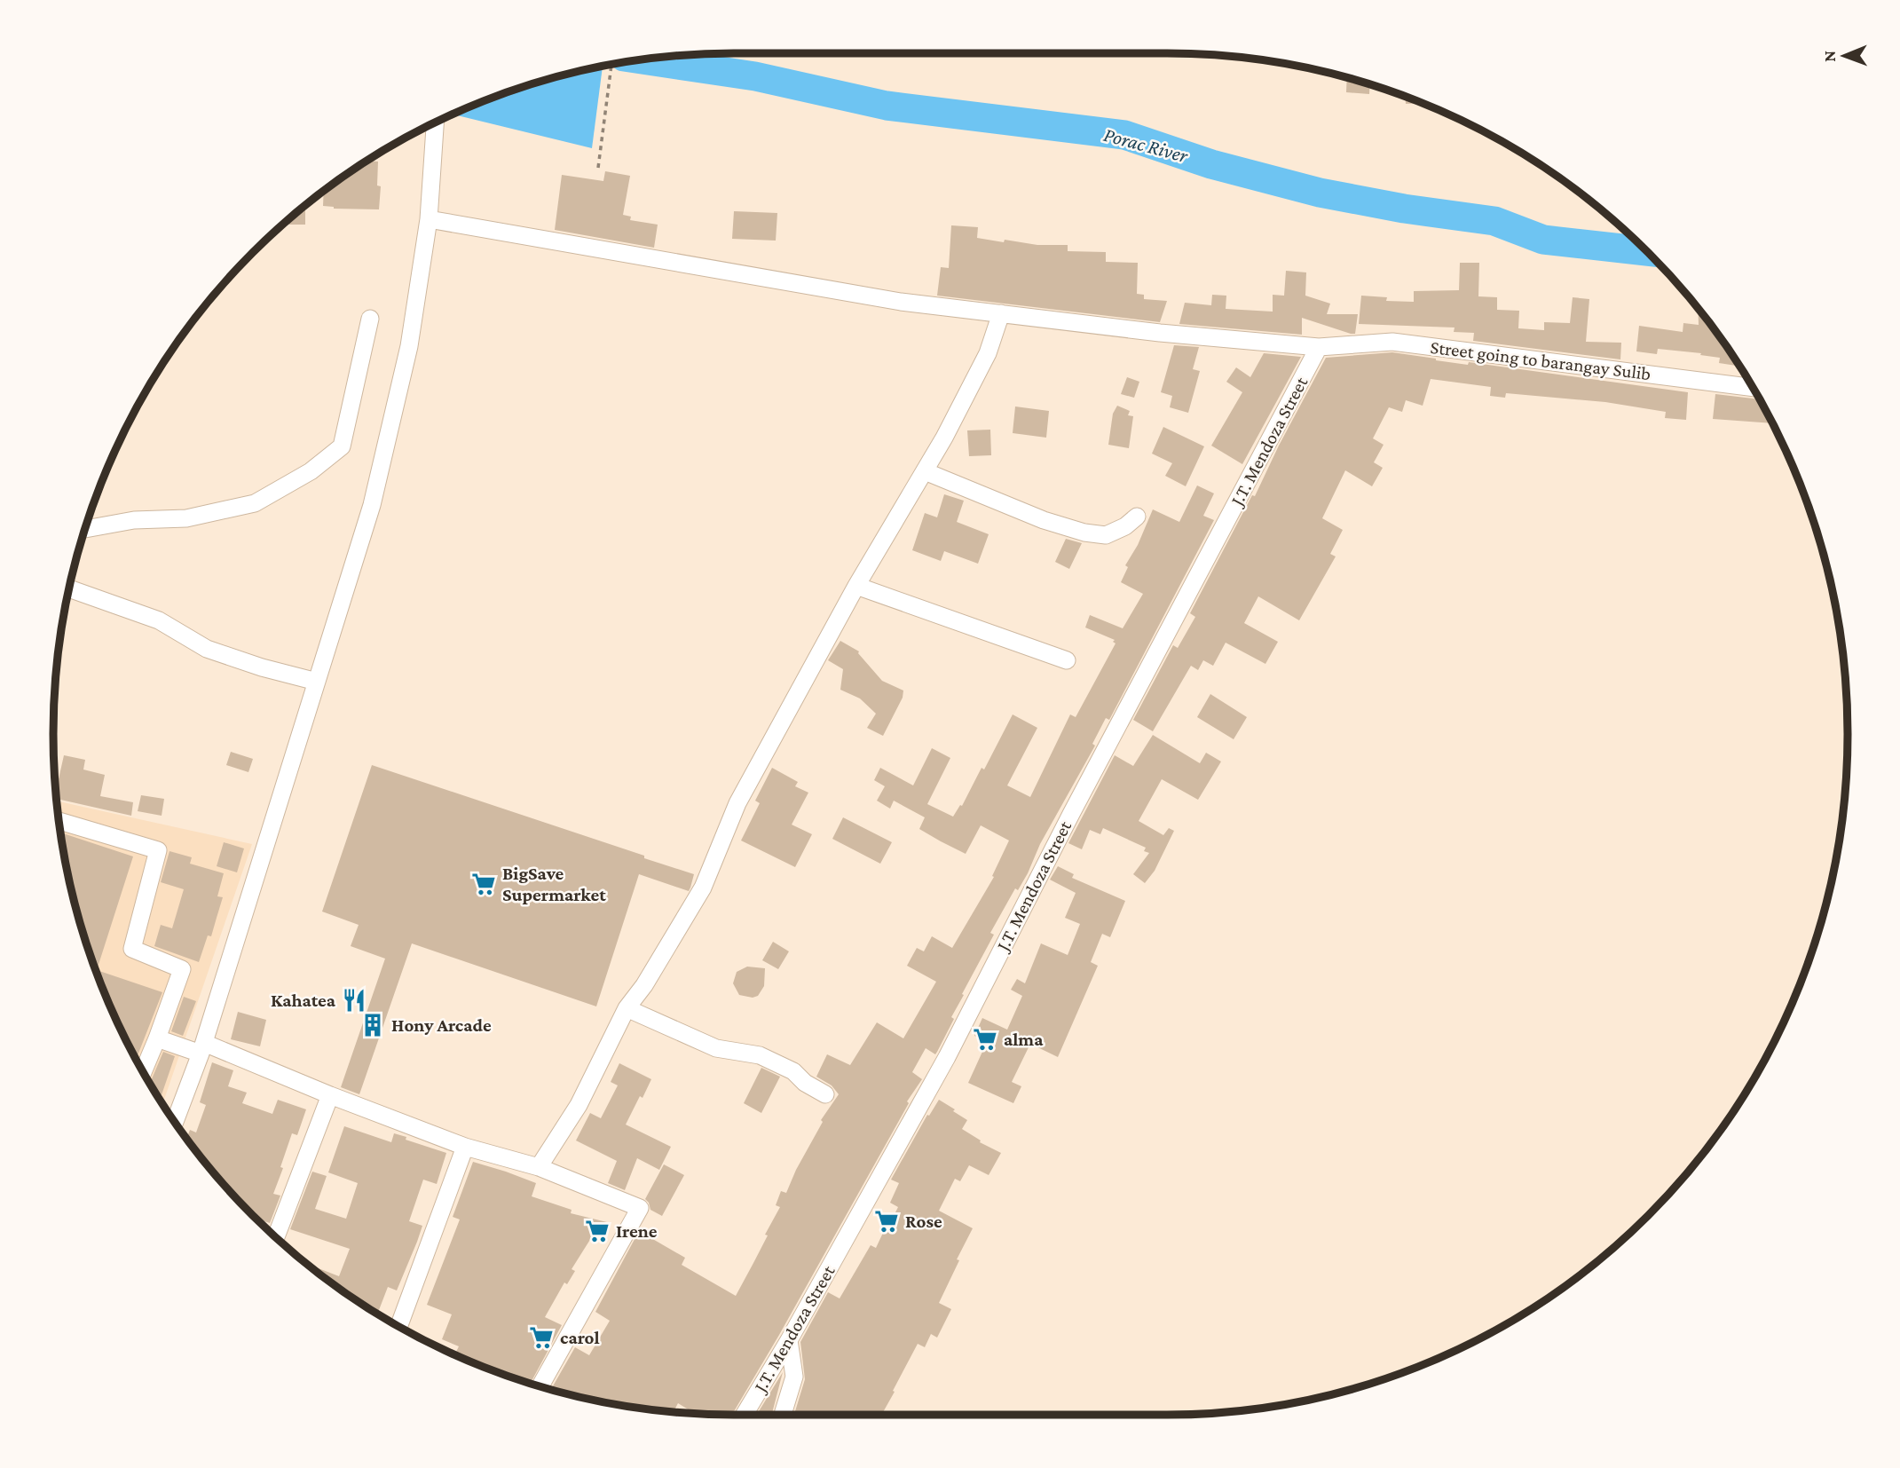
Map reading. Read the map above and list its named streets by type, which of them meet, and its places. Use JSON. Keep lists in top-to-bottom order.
{
  "streets": {
    "street": ["Street going to barangay Sulib", "J.T. Mendoza Street"]
  },
  "crossings": [
    ["Street going to barangay Sulib", "J.T. Mendoza Street"]
  ],
  "water": ["Porac River"],
  "places": {
    "supermarket": [
      "BigSave Supermarket",
      "alma",
      "Rose",
      "Irene",
      "carol"
    ],
    "restaurant": ["Kahatea"],
    "building": ["Hony Arcade"]
  },
  "north": "left"
}
